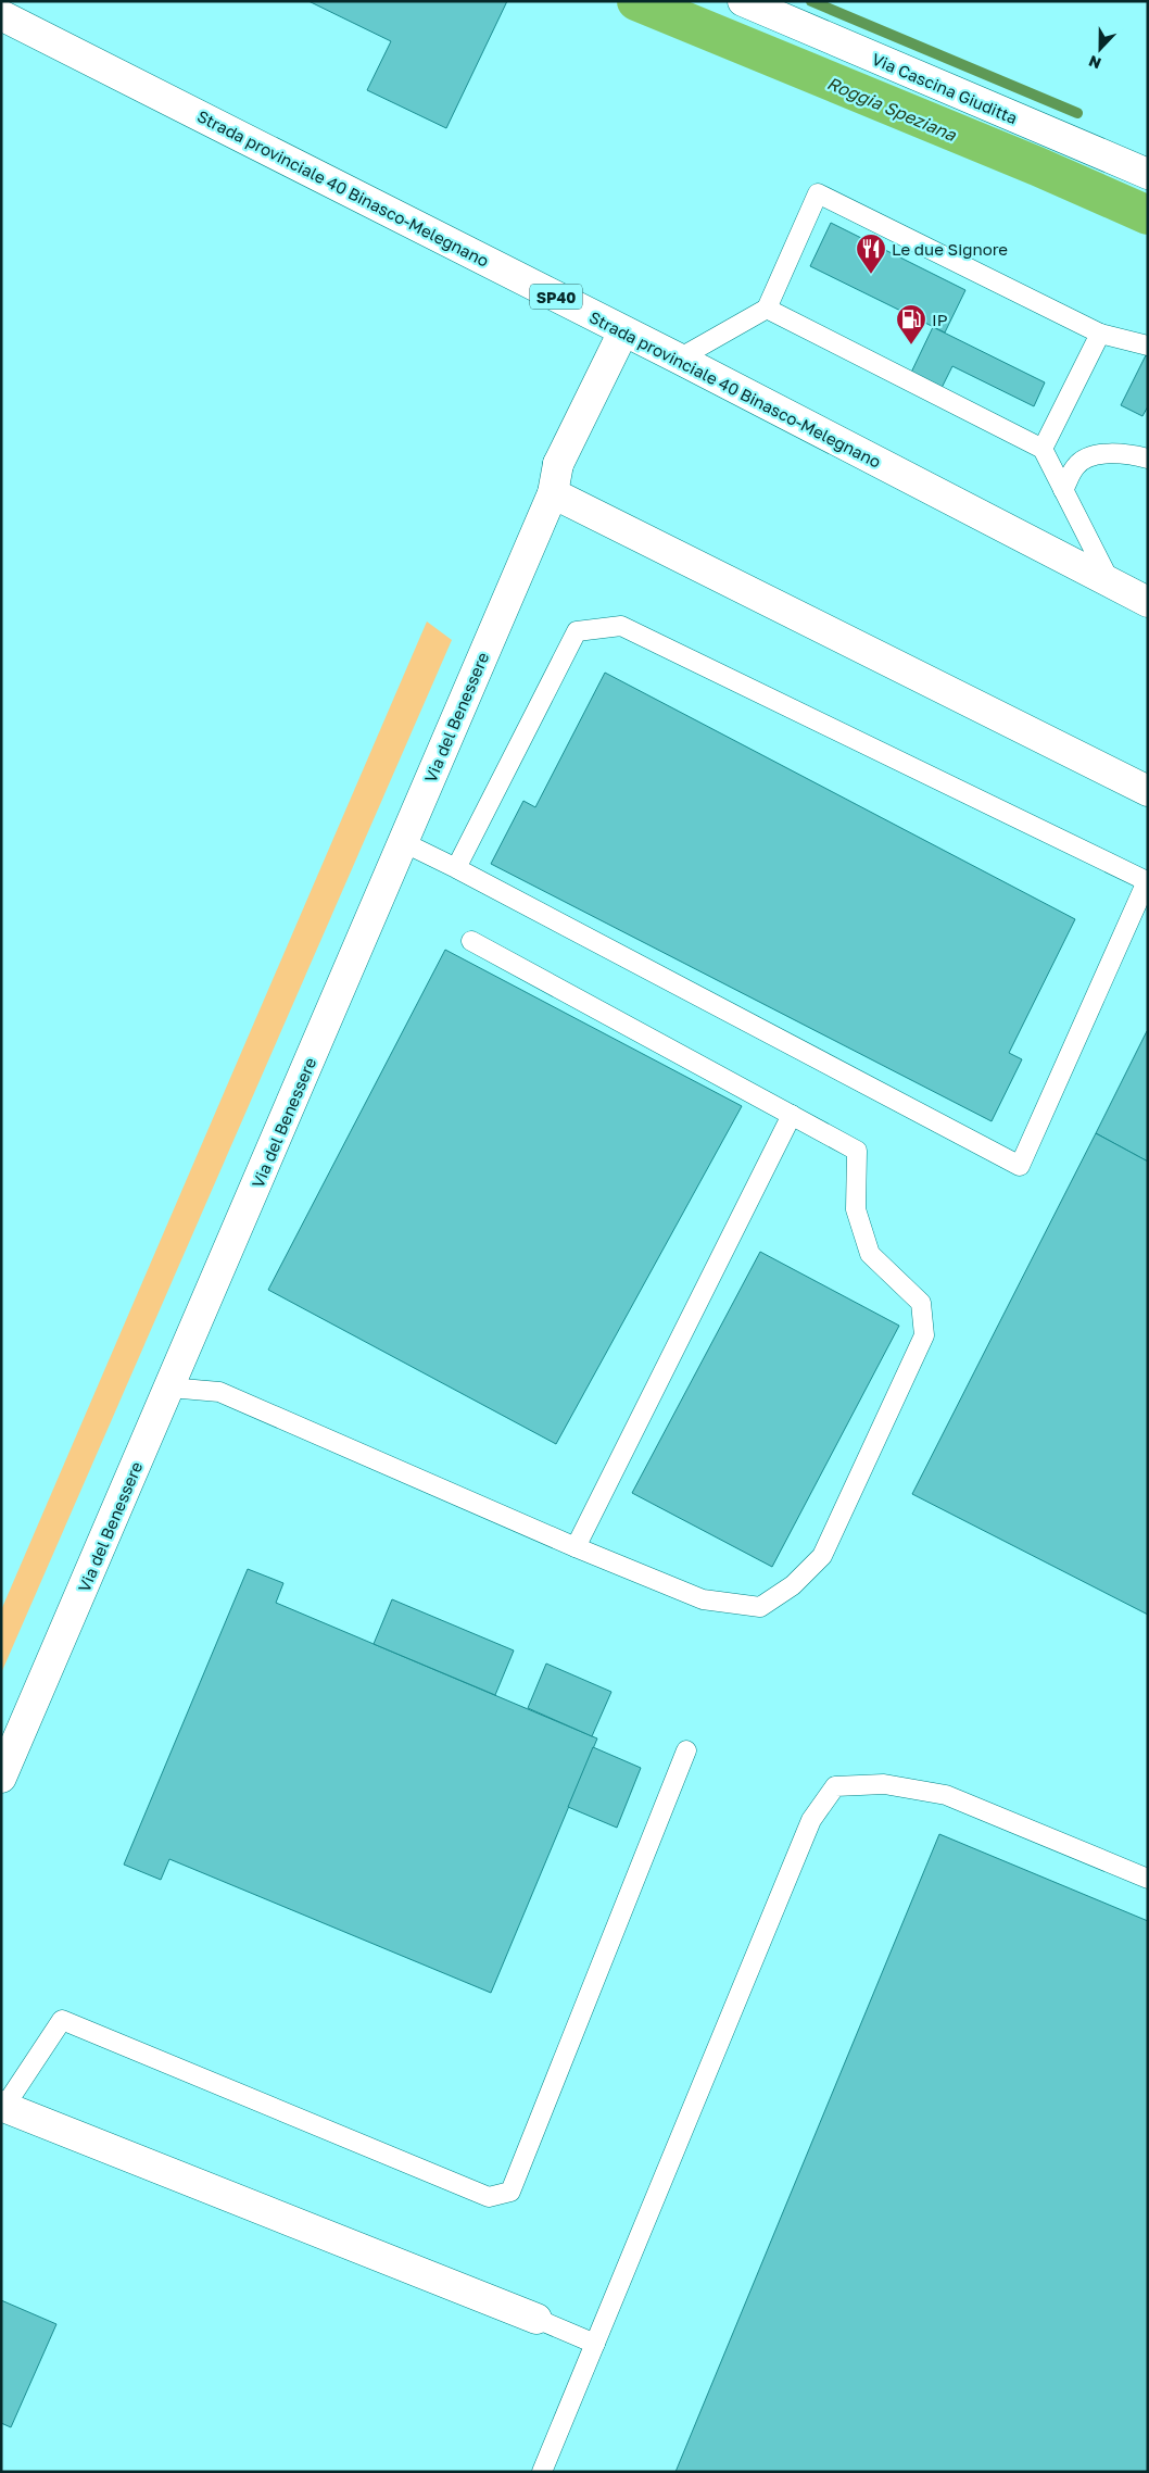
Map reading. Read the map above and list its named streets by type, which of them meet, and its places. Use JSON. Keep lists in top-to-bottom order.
{
  "streets": {
    "street": [
      "Via Cascina Giuditta",
      "Strada provinciale 40 Binasco-Melegnano",
      "SP40",
      "Via del Benessere"
    ]
  },
  "crossings": [
    ["Strada provinciale 40 Binasco-Melegnano", "Via del Benessere"]
  ],
  "water": ["Roggia Speziana"],
  "places": {
    "restaurant": ["Le due Signore"],
    "fuel station": ["IP"]
  },
  "north": "bottom"
}
